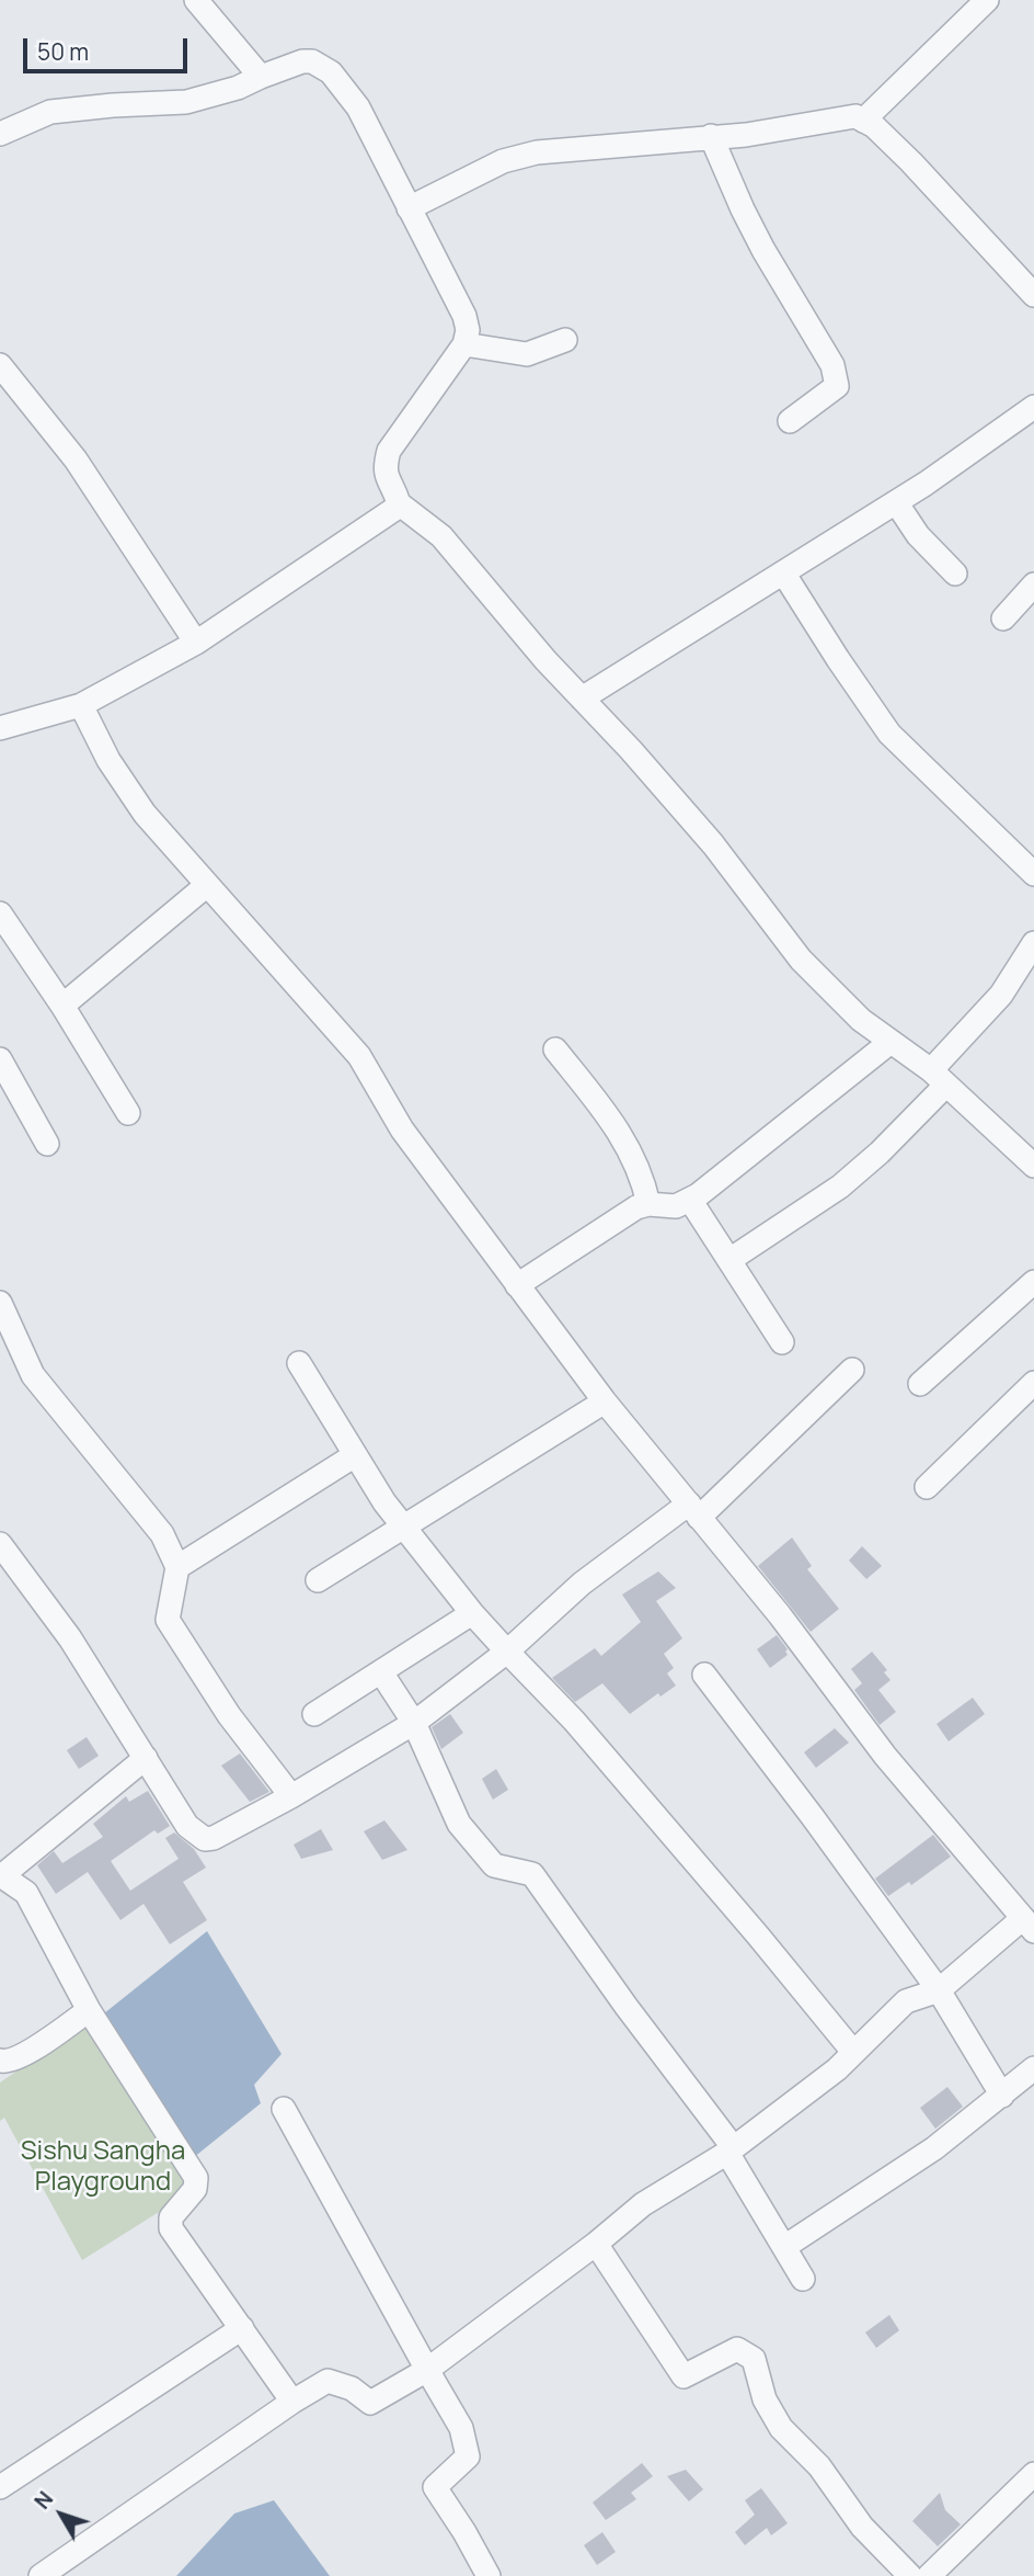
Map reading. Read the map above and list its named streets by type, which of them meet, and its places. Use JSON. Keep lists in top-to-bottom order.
{
  "parks": ["Sishu Sangha Playground"],
  "scale_bar": "50 m",
  "north": "top left"
}
